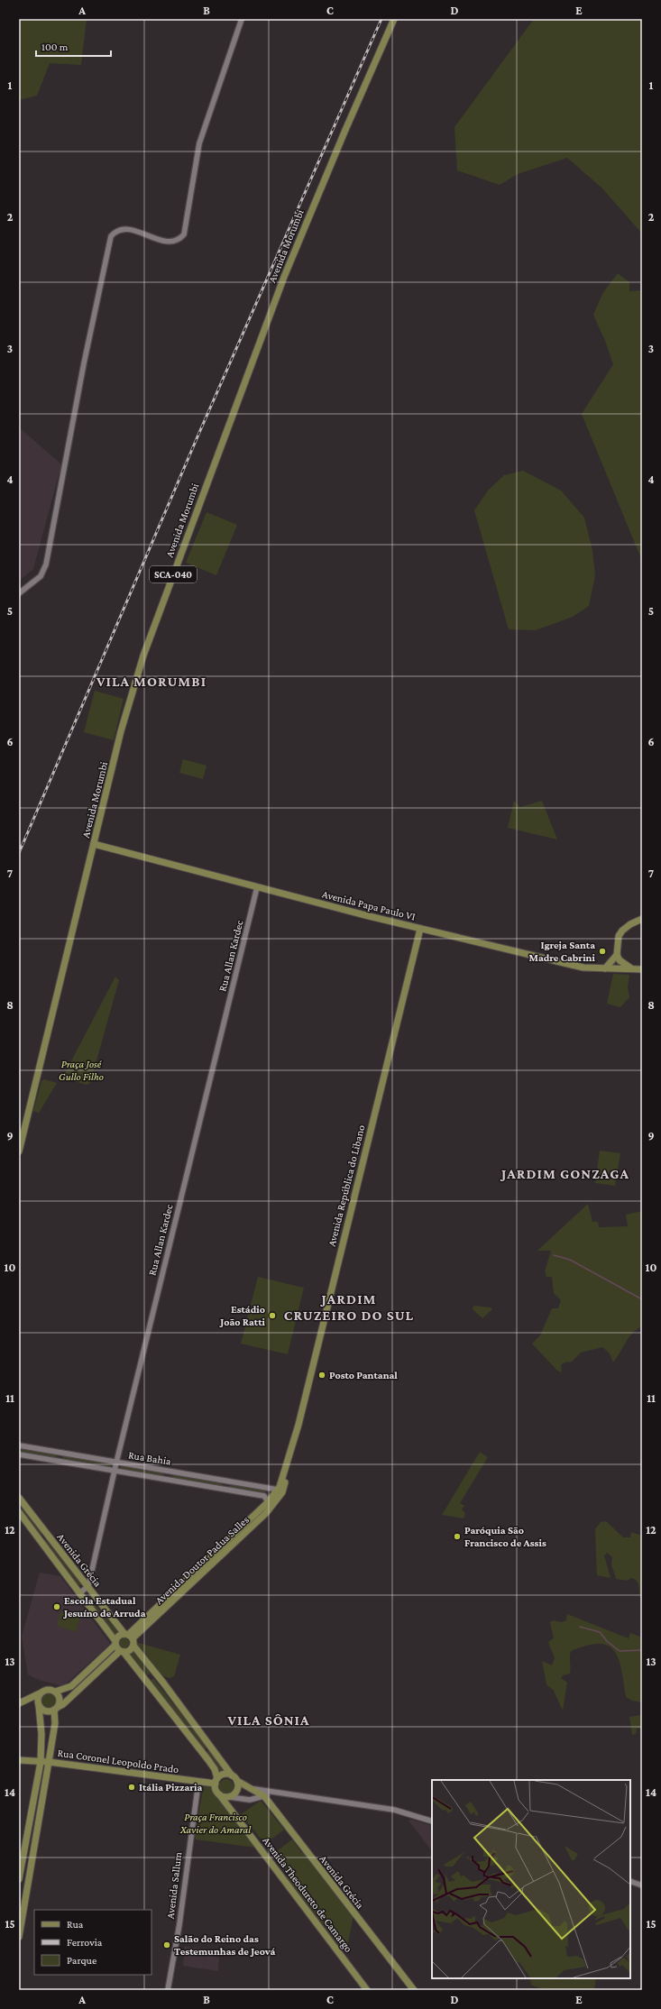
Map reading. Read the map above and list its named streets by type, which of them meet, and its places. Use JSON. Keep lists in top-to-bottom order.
{
  "streets": {
    "main road": [
      "Avenida Morumbi",
      "SCA-040",
      "Avenida Papa Paulo VI",
      "Avenida República do Libano",
      "Avenida Grécia",
      "Avenida Doutor Padua Salles",
      "Rua Coronel Leopoldo Prado",
      "Avenida Theodureto de Camargo"
    ],
    "street": ["Rua Allan Kardec", "Rua Bahia", "Avenida Sallum"]
  },
  "crossings": [
    ["Avenida Morumbi", "Avenida Papa Paulo VI"],
    ["Avenida Papa Paulo VI", "Rua Allan Kardec"],
    ["Avenida Papa Paulo VI", "Avenida República do Libano"],
    ["Rua Allan Kardec", "Rua Bahia"],
    ["Rua Allan Kardec", "Avenida Grécia"],
    ["Avenida República do Libano", "Rua Bahia"],
    ["Avenida República do Libano", "Avenida Doutor Padua Salles"],
    ["Rua Bahia", "Avenida Doutor Padua Salles"],
    ["Avenida Grécia", "Avenida Doutor Padua Salles"],
    ["Rua Coronel Leopoldo Prado", "Avenida Sallum"],
    ["Rua Coronel Leopoldo Prado", "Avenida Theodureto de Camargo"]
  ],
  "districts": [
    "VILA MORUMBI",
    "JARDIM GONZAGA",
    "JARDIM CRUZEIRO DO SUL",
    "VILA SÔNIA"
  ],
  "parks": ["Praça José Gullo Filho", "Praça Francisco Xavier do Amaral"],
  "places": [
    "Igreja Santa Madre Cabrini",
    "Estádio João Ratti",
    "Posto Pantanal",
    "Paróquia São Francisco de Assis",
    "Escola Estadual Jesuíno de Arruda",
    "Itália Pizzaria",
    "Salão do Reino das Testemunhas de Jeová"
  ],
  "legend": ["Rua", "Ferrovia", "Parque"],
  "scale_bar": "100 m",
  "grid": {
    "columns": [
      "A",
      "B",
      "C",
      "D",
      "E"
    ],
    "rows": [
      "1",
      "2",
      "3",
      "4",
      "5",
      "6",
      "7",
      "8",
      "9",
      "10",
      "11",
      "12",
      "13",
      "14",
      "15"
    ]
  }
}
